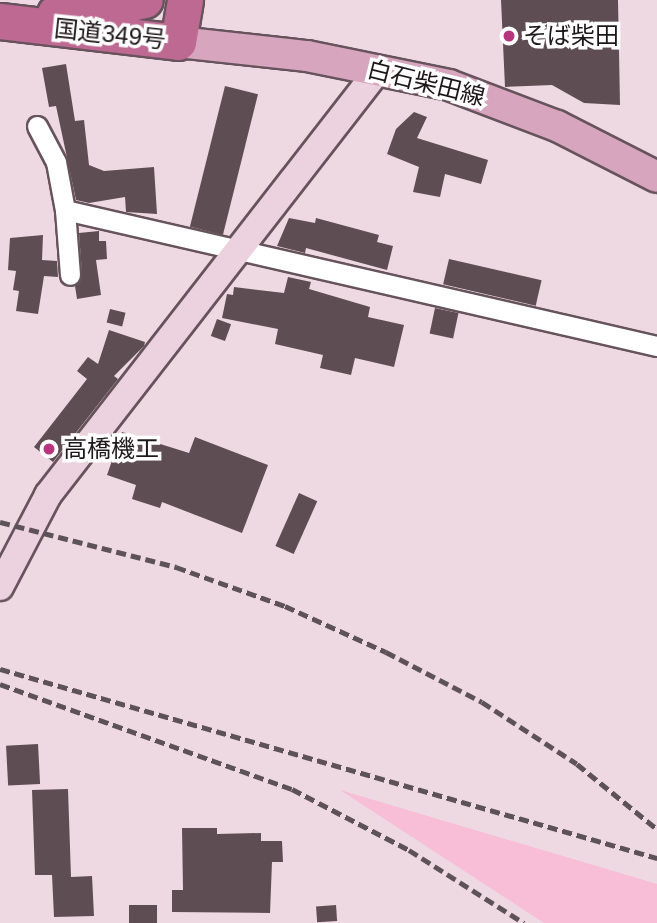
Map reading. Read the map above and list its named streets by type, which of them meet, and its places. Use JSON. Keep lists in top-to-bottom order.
{
  "streets": {
    "highway": ["国道349号"],
    "main road": ["白石柴田線"]
  },
  "crossings": [
    ["国道349号", "白石柴田線"]
  ],
  "places": ["そば柴田", "高橋機工"]
}
